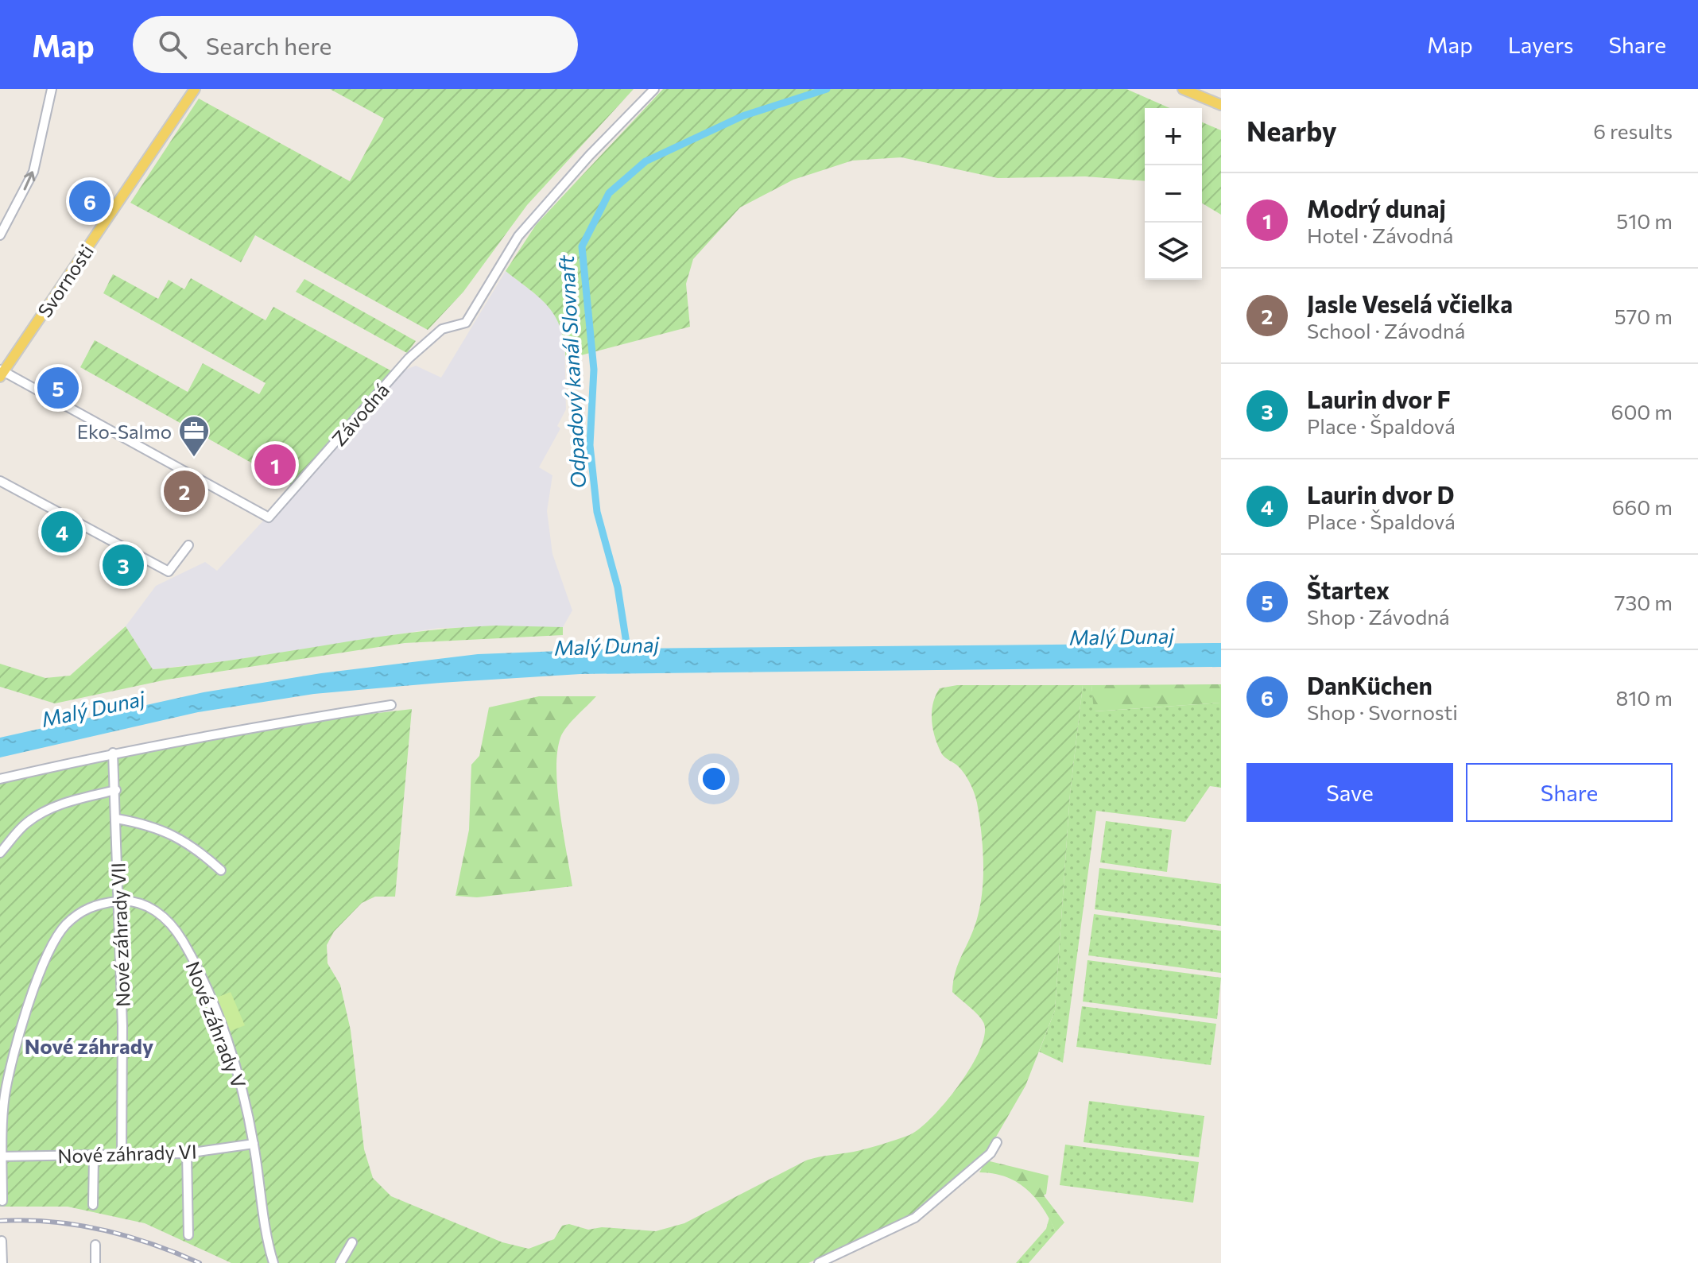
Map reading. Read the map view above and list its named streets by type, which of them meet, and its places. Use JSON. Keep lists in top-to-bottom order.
{
  "streets": {
    "main road": ["Svornosti"],
    "street": [
      "Závodná",
      "Nové záhrady VII",
      "Nové záhrady V",
      "Nové záhrady VI"
    ]
  },
  "crossings": [
    ["Svornosti", "Závodná"],
    ["Nové záhrady VII", "Nové záhrady V"],
    ["Nové záhrady VII", "Nové záhrady VI"],
    ["Nové záhrady V", "Nové záhrady VI"]
  ],
  "districts": ["Nové záhrady"],
  "water": ["Odpadový kanál Slovnaft", "Malý Dunaj"],
  "places": {
    "office": ["Eko-Salmo"]
  },
  "page": {
    "header": "Map",
    "search": "Search here",
    "nav": ["Map", "Layers", "Share"],
    "heading": ["Nearby", "6 results"],
    "map_buttons": ["+", "−"],
    "list": [
      {
        "mark": "1",
        "name": "Modrý dunaj",
        "note": "Hotel · Závodná",
        "value": "510 m"
      },
      {
        "mark": "2",
        "name": "Jasle Veselá včielka",
        "note": "School · Závodná",
        "value": "570 m"
      },
      {
        "mark": "3",
        "name": "Laurin dvor F",
        "note": "Place · Špaldová",
        "value": "600 m"
      },
      {
        "mark": "4",
        "name": "Laurin dvor D",
        "note": "Place · Špaldová",
        "value": "660 m"
      },
      {
        "mark": "5",
        "name": "Štartex",
        "note": "Shop · Závodná",
        "value": "730 m"
      },
      {
        "mark": "6",
        "name": "DanKüchen",
        "note": "Shop · Svornosti",
        "value": "810 m"
      }
    ],
    "pins": [
      "6",
      "5",
      "1",
      "2",
      "4",
      "3"
    ],
    "buttons": ["Save", "Share"]
  }
}
